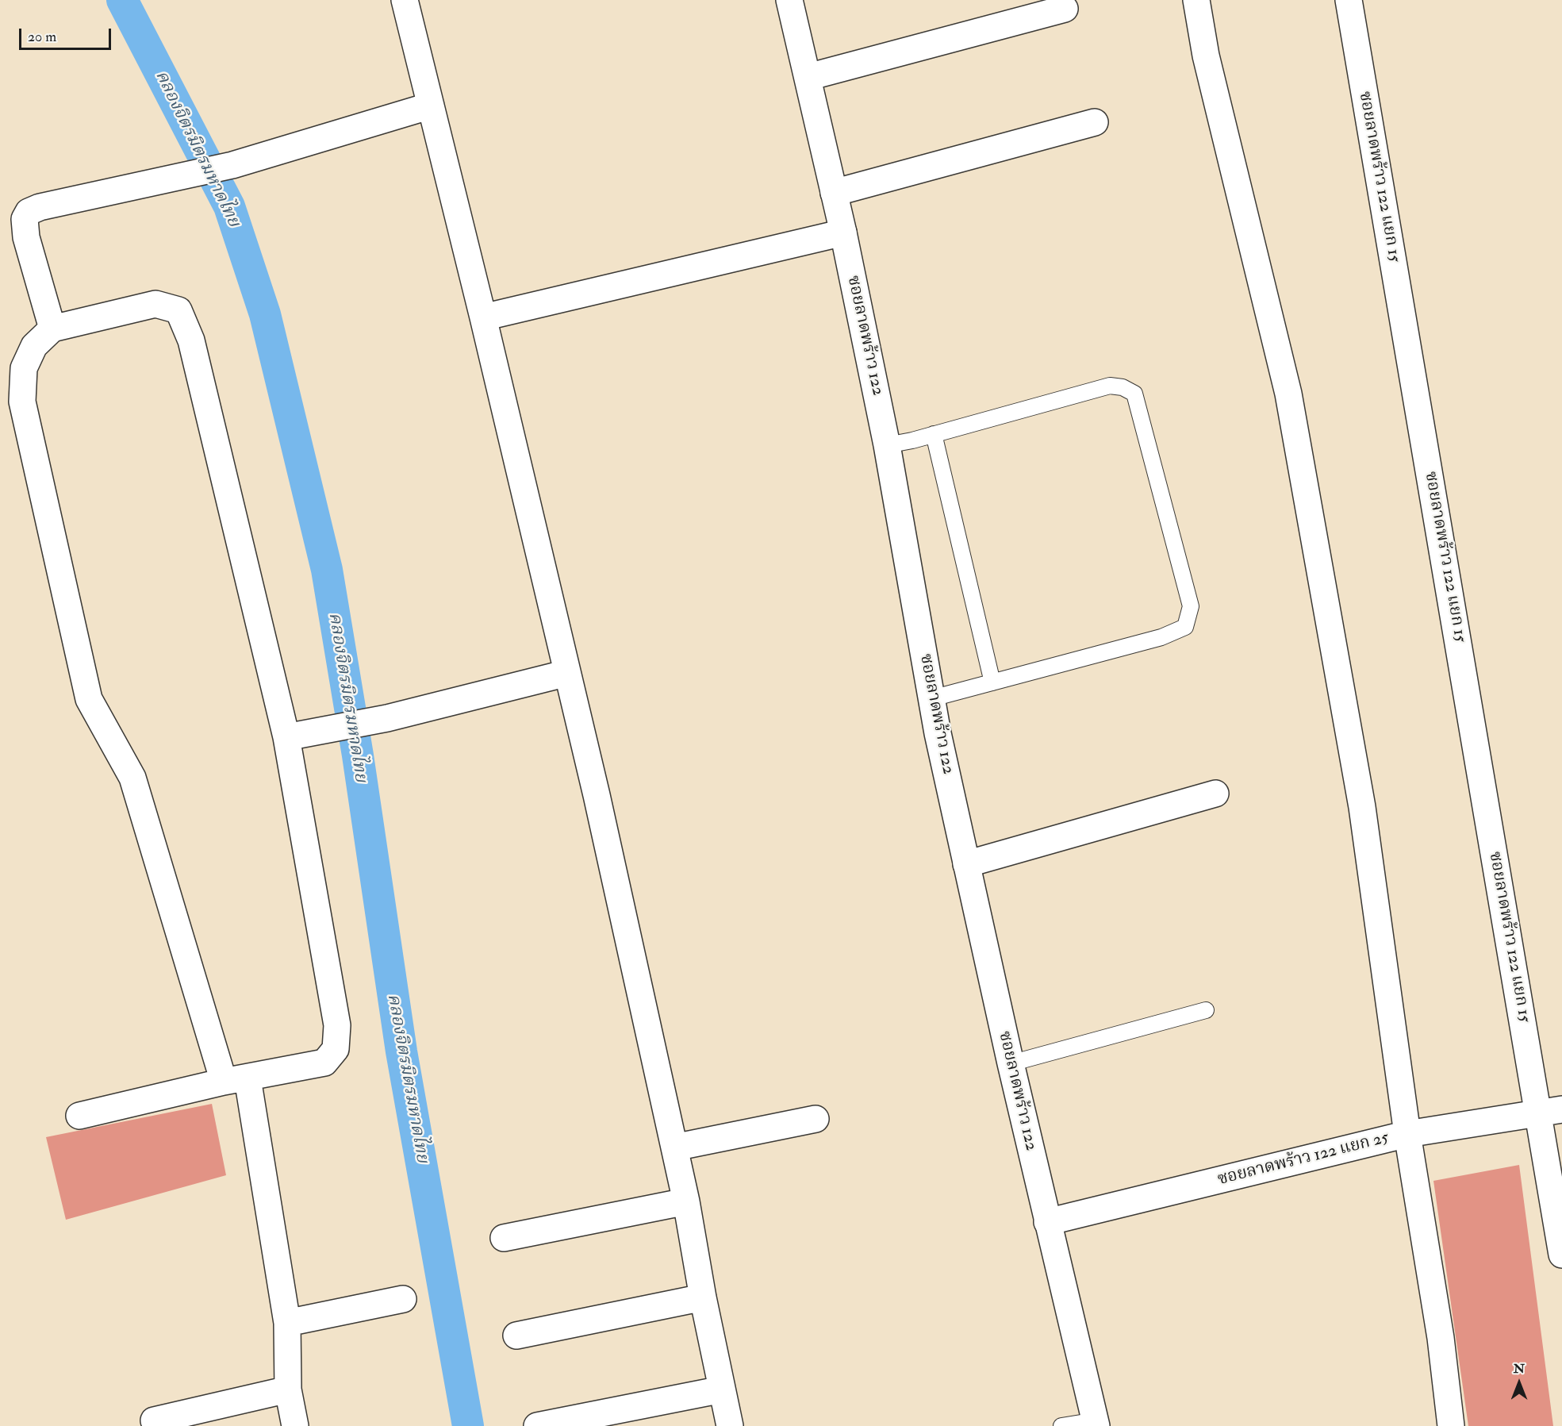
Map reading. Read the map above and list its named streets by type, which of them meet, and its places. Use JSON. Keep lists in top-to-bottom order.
{
  "streets": {
    "street": ["ซอยลาดพร้าว 122 แยก 15", "ซอยลาดพร้าว 122", "ซอยลาดพร้าว 122 แยก 25"]
  },
  "crossings": [
    ["ซอยลาดพร้าว 122 แยก 15", "ซอยลาดพร้าว 122 แยก 25"],
    ["ซอยลาดพร้าว 122", "ซอยลาดพร้าว 122 แยก 25"]
  ],
  "water": ["คลองจิตรมิตรมหาดไทย"],
  "scale_bar": "20 m",
  "north": "top"
}
